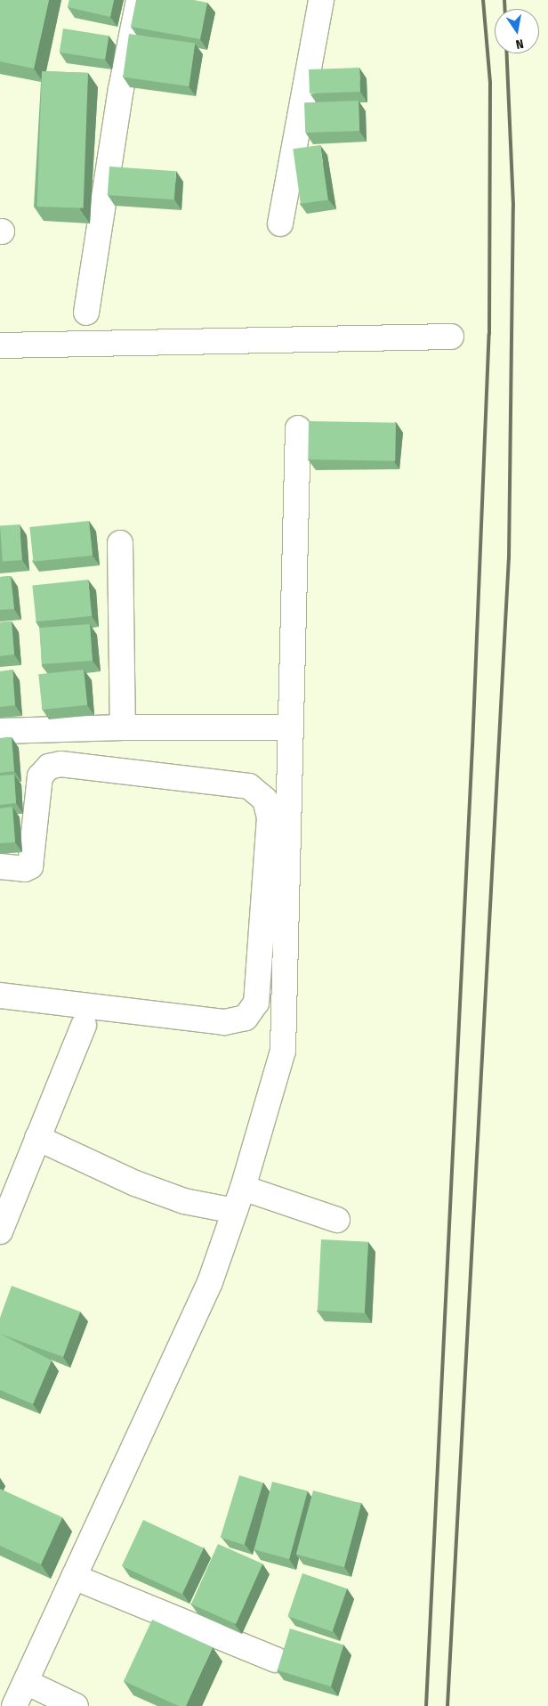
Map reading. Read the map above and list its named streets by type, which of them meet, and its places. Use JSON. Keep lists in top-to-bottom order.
{
  "north": "bottom"
}
